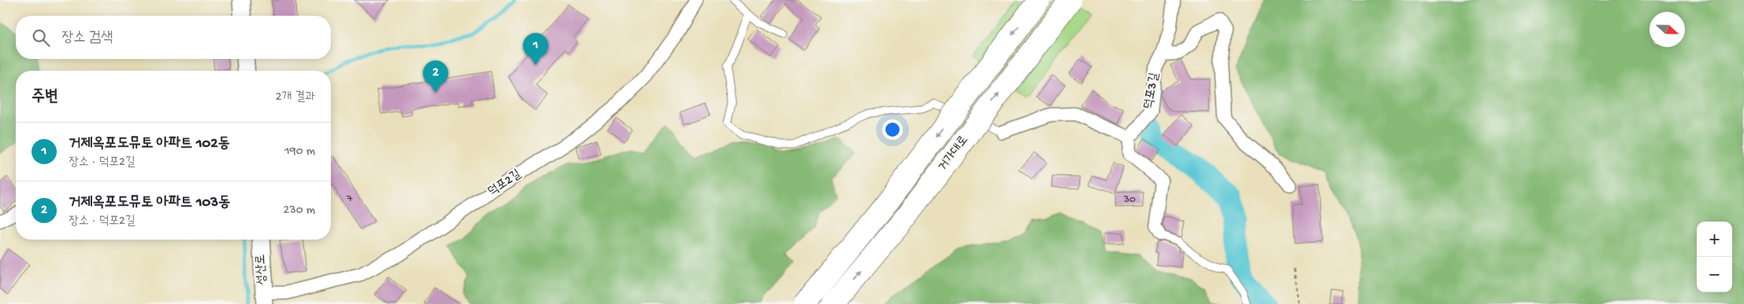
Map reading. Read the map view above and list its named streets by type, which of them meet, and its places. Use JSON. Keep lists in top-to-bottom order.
{
  "streets": {
    "highway": ["거가대로"],
    "street": ["덕포3길", "덕포2길", "성산로"]
  },
  "crossings": [
    ["덕포2길", "성산로"]
  ],
  "house_numbers": ["7", "30"],
  "north": "right",
  "page": {
    "search": "장소 검색",
    "pins": ["1", "2"],
    "heading": ["주변", "2개 결과"],
    "list": [
      {
        "mark": "1",
        "name": "거제옥포도뮤토 아파트 102동",
        "note": "장소 · 덕포2길",
        "value": "190 m"
      },
      {
        "mark": "2",
        "name": "거제옥포도뮤토 아파트 103동",
        "note": "장소 · 덕포2길",
        "value": "230 m"
      }
    ],
    "map_buttons": ["+", "−"]
  }
}
